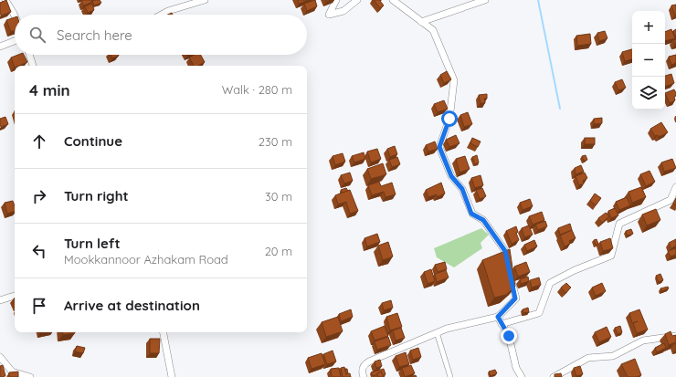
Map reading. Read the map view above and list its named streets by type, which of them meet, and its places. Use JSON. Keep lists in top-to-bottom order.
{
  "page": {
    "map_buttons": ["+", "−"],
    "search": "Search here",
    "heading": ["4 min", "Walk · 280 m"],
    "list": [
      ["Continue", "230 m"],
      ["Turn right", "30 m"],
      ["Turn left", "Mookkannoor Azhakam Road", "20 m"],
      "Arrive at destination"
    ]
  }
}
